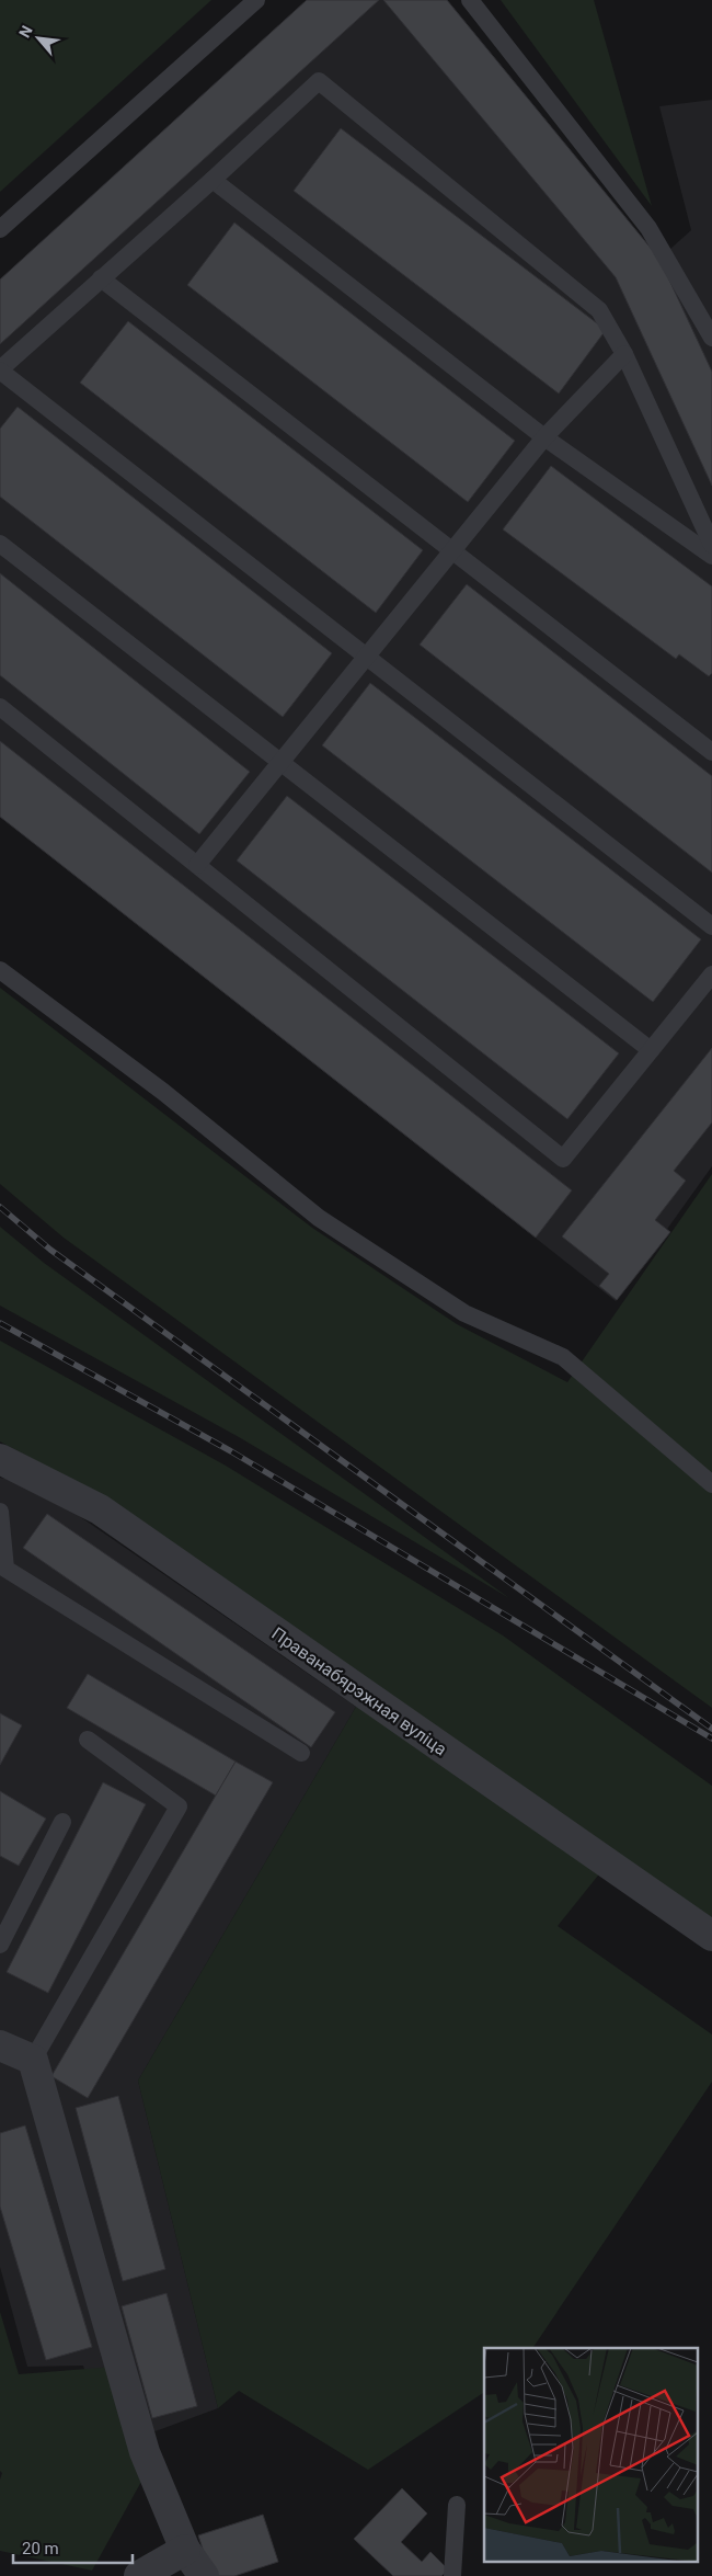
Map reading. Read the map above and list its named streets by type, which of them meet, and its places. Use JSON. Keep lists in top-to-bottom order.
{
  "streets": {
    "street": ["Праванабярэжная вуліца"]
  },
  "scale_bar": "20 m",
  "north": "top left"
}
